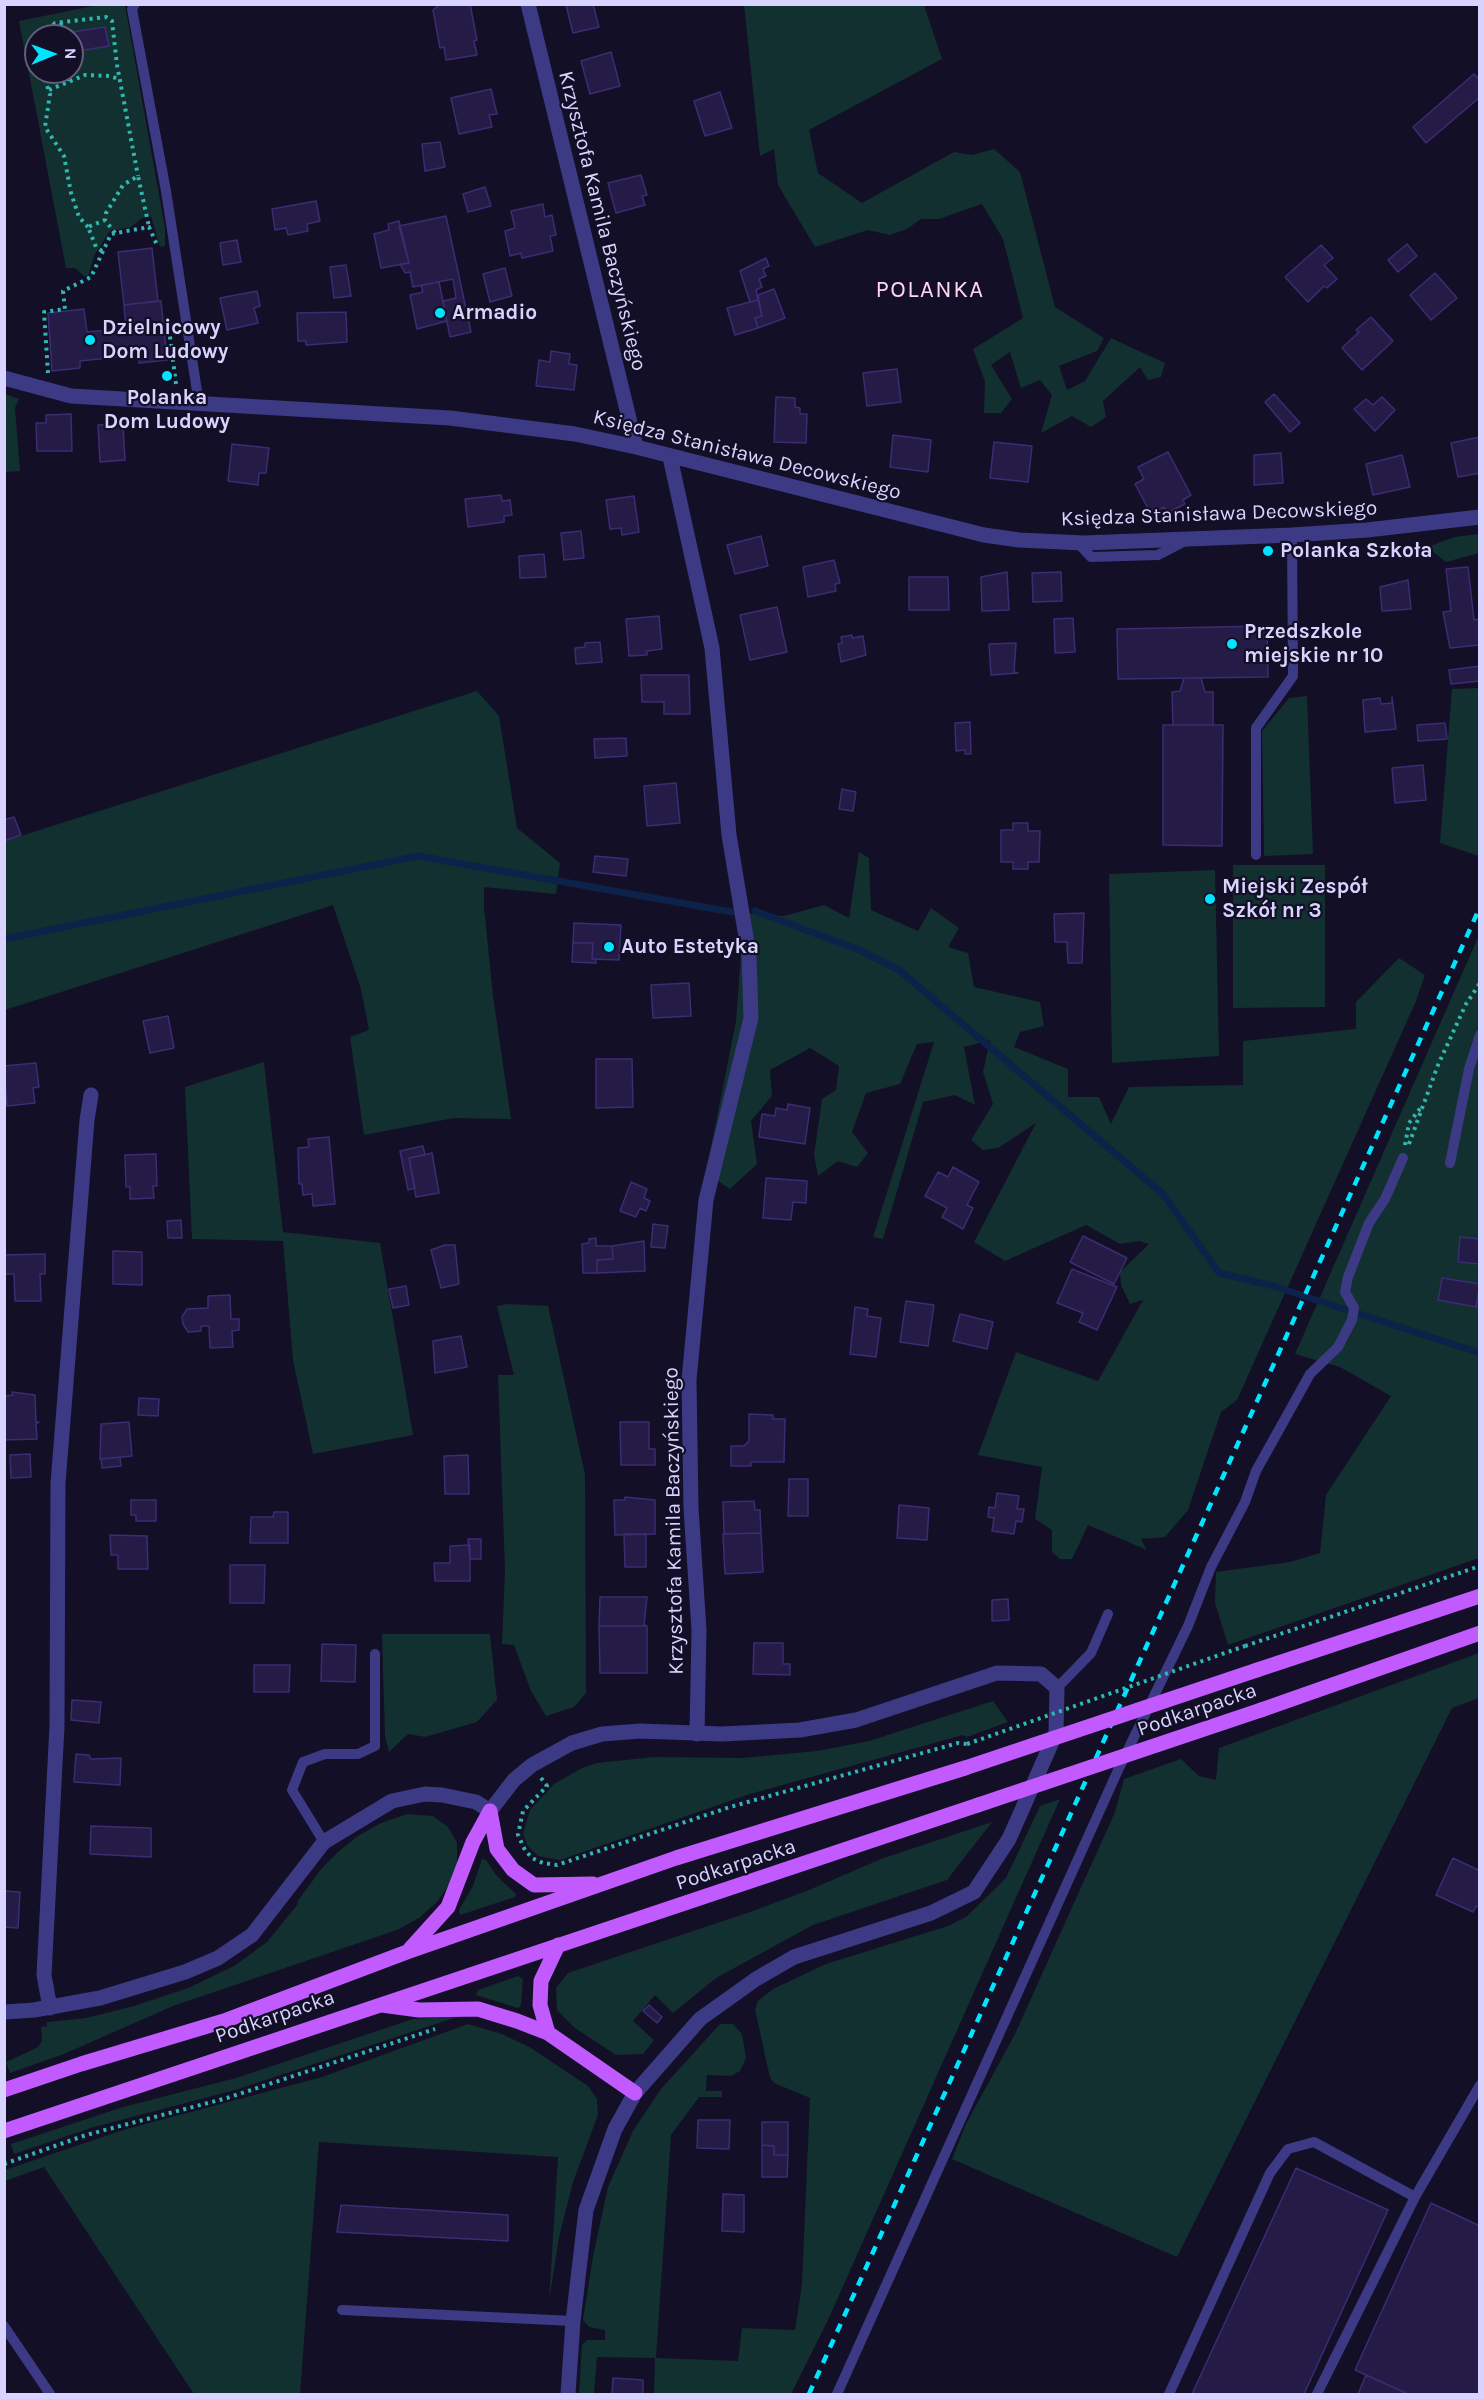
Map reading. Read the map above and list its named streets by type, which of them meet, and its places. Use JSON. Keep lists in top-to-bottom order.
{
  "streets": {
    "main road": ["Podkarpacka"],
    "street": ["Krzysztofa Kamila Baczyńskiego", "Księdza Stanisława Decowskiego"]
  },
  "crossings": [
    ["Krzysztofa Kamila Baczyńskiego", "Księdza Stanisława Decowskiego"]
  ],
  "districts": ["POLANKA"],
  "places": [
    "Armadio",
    "Dzielnicowy Dom Ludowy",
    "Polanka Dom Ludowy",
    "Polanka Szkoła",
    "Przedszkole miejskie nr 10",
    "Miejski Zespół Szkół nr 3",
    "Auto Estetyka"
  ],
  "north": "right"
}
